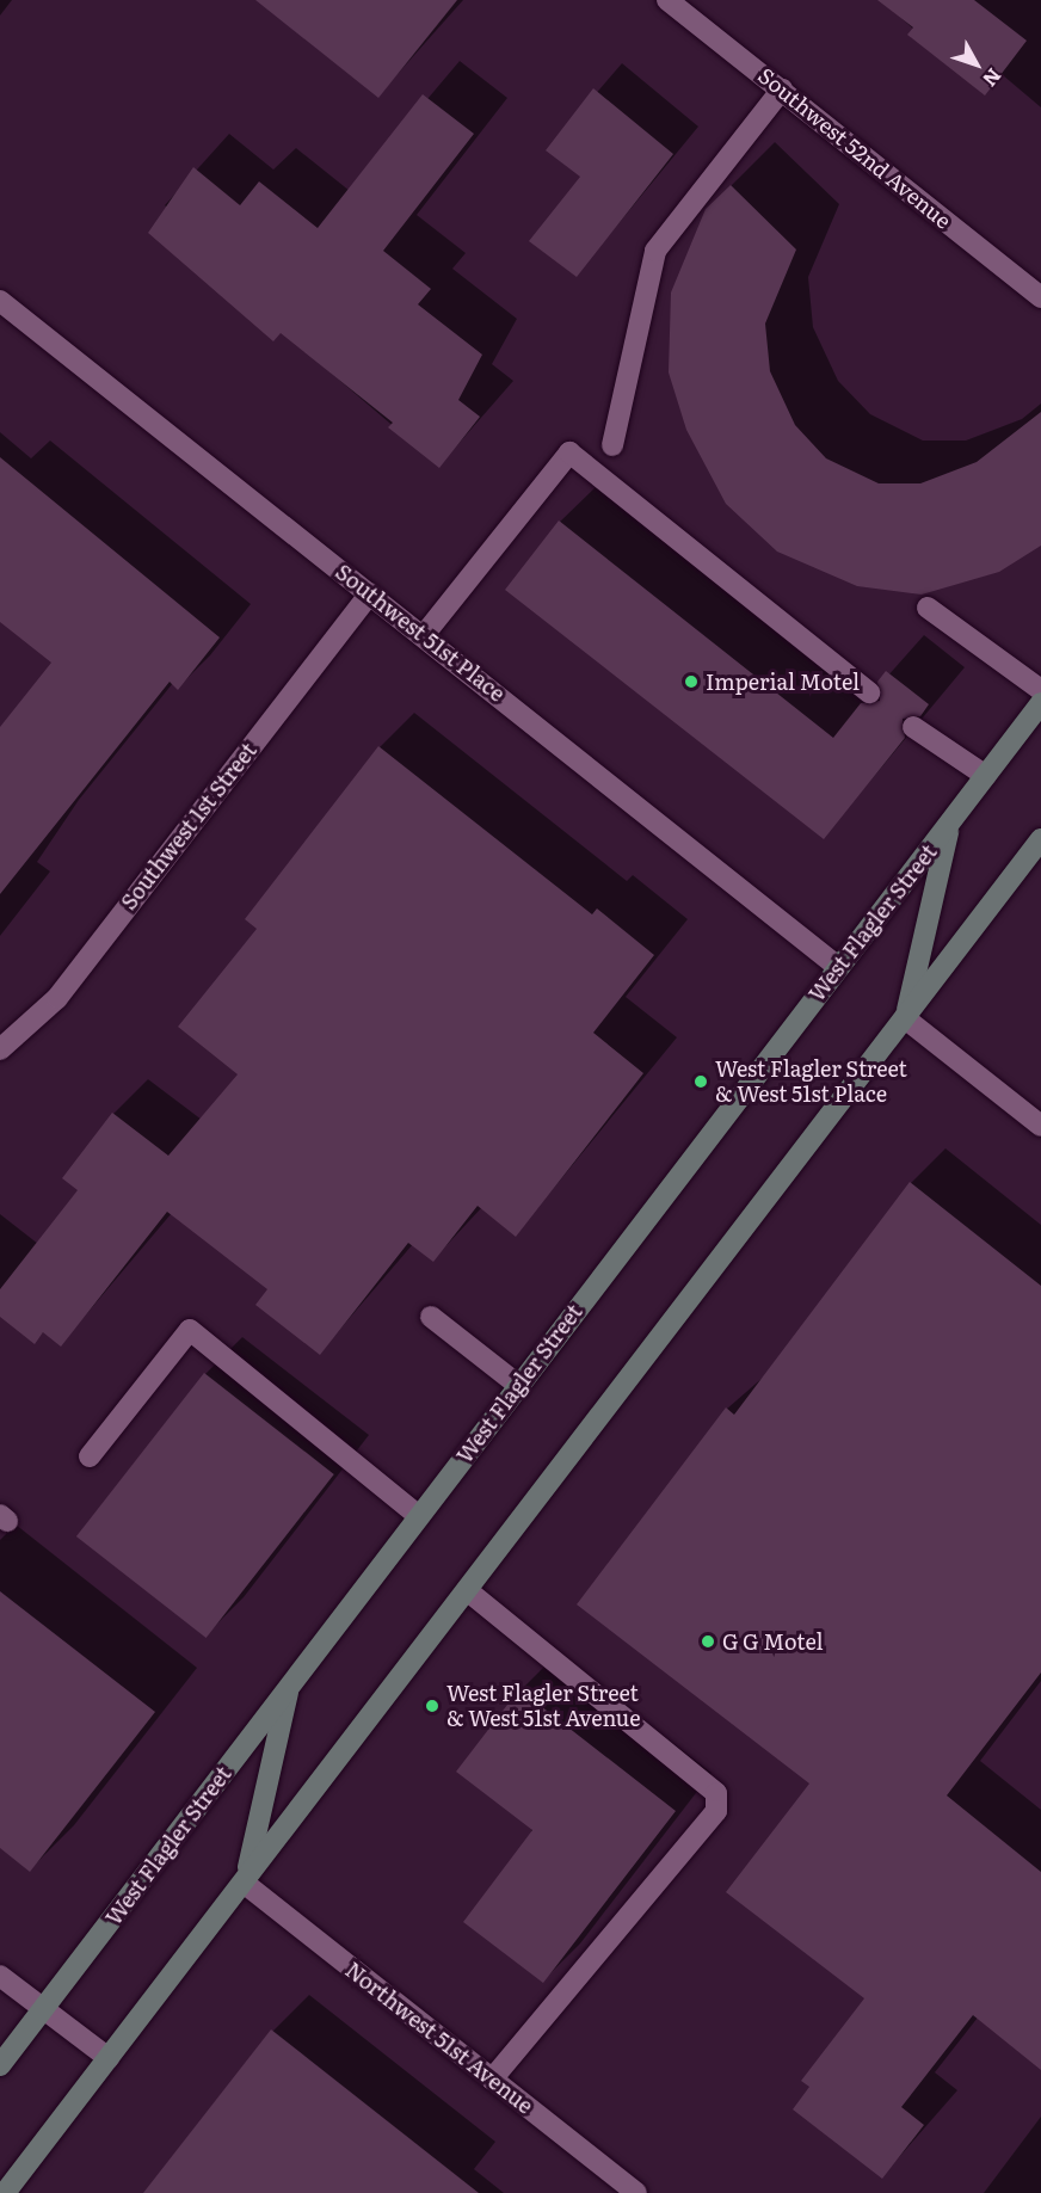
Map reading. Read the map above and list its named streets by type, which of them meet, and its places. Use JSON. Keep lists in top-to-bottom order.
{
  "streets": {
    "main road": ["West Flagler Street"],
    "street": [
      "Southwest 52nd Avenue",
      "Southwest 51st Place",
      "Southwest 1st Street",
      "Northwest 51st Avenue"
    ]
  },
  "crossings": [
    ["Southwest 51st Place", "Southwest 1st Street"],
    ["Southwest 51st Place", "West Flagler Street"]
  ],
  "places": [
    "Imperial Motel",
    "West Flagler Street & West 51st Place",
    "G G Motel",
    "West Flagler Street & West 51st Avenue"
  ],
  "north": "bottom right"
}
